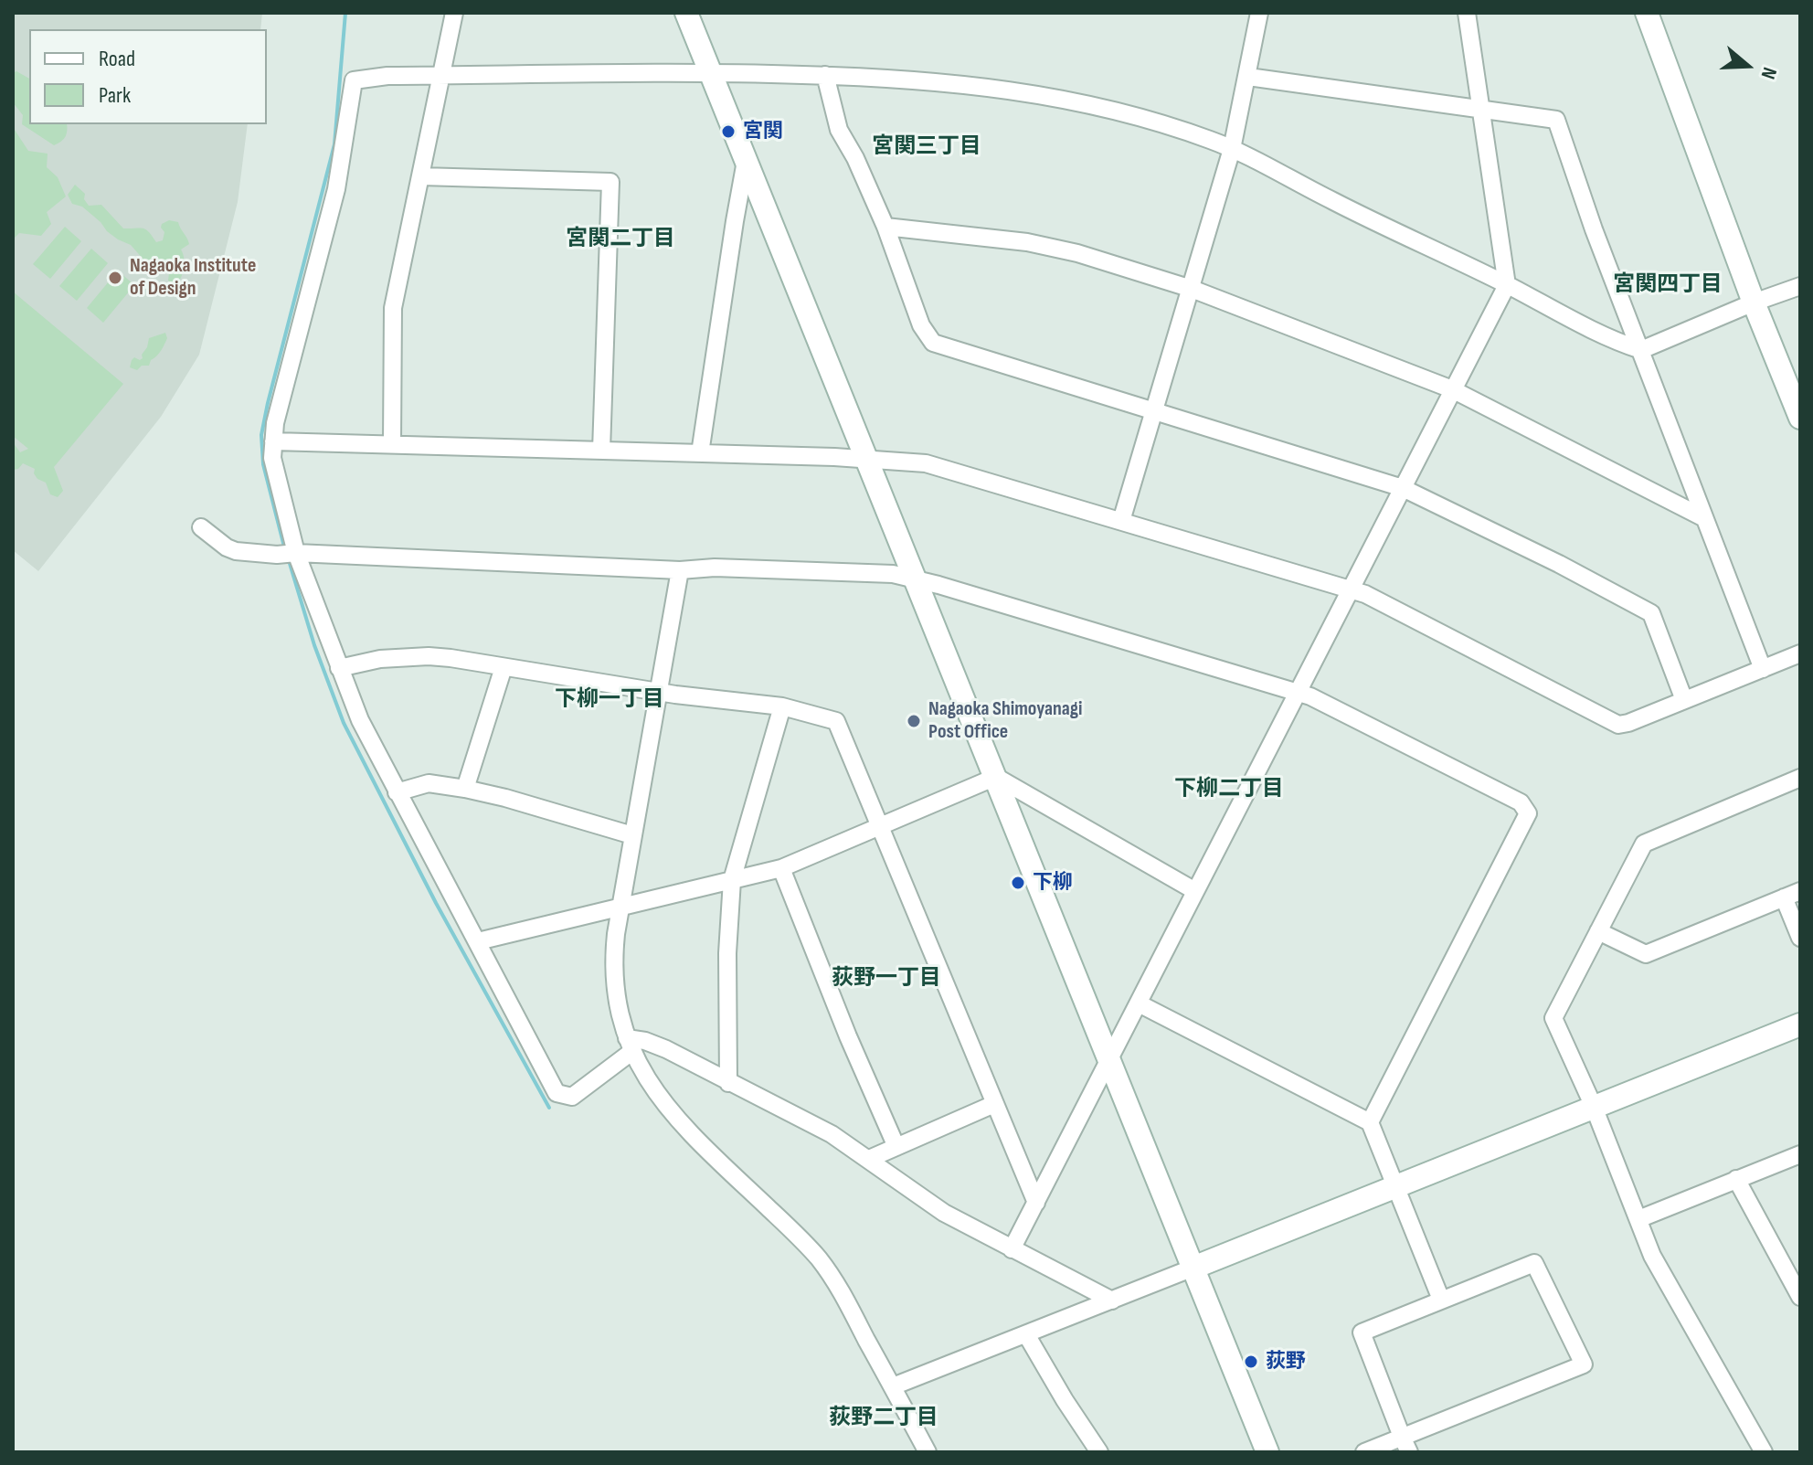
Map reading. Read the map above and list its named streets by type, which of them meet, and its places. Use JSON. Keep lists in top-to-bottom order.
{
  "districts": [
    "宮関三丁目",
    "宮関二丁目",
    "宮関四丁目",
    "下柳一丁目",
    "下柳二丁目",
    "荻野一丁目",
    "荻野二丁目"
  ],
  "places": [
    "宮関",
    "Nagaoka Institute of Design",
    "Nagaoka Shimoyanagi Post Office",
    "下柳",
    "荻野"
  ],
  "legend": ["Road", "Park"],
  "north": "right"
}
